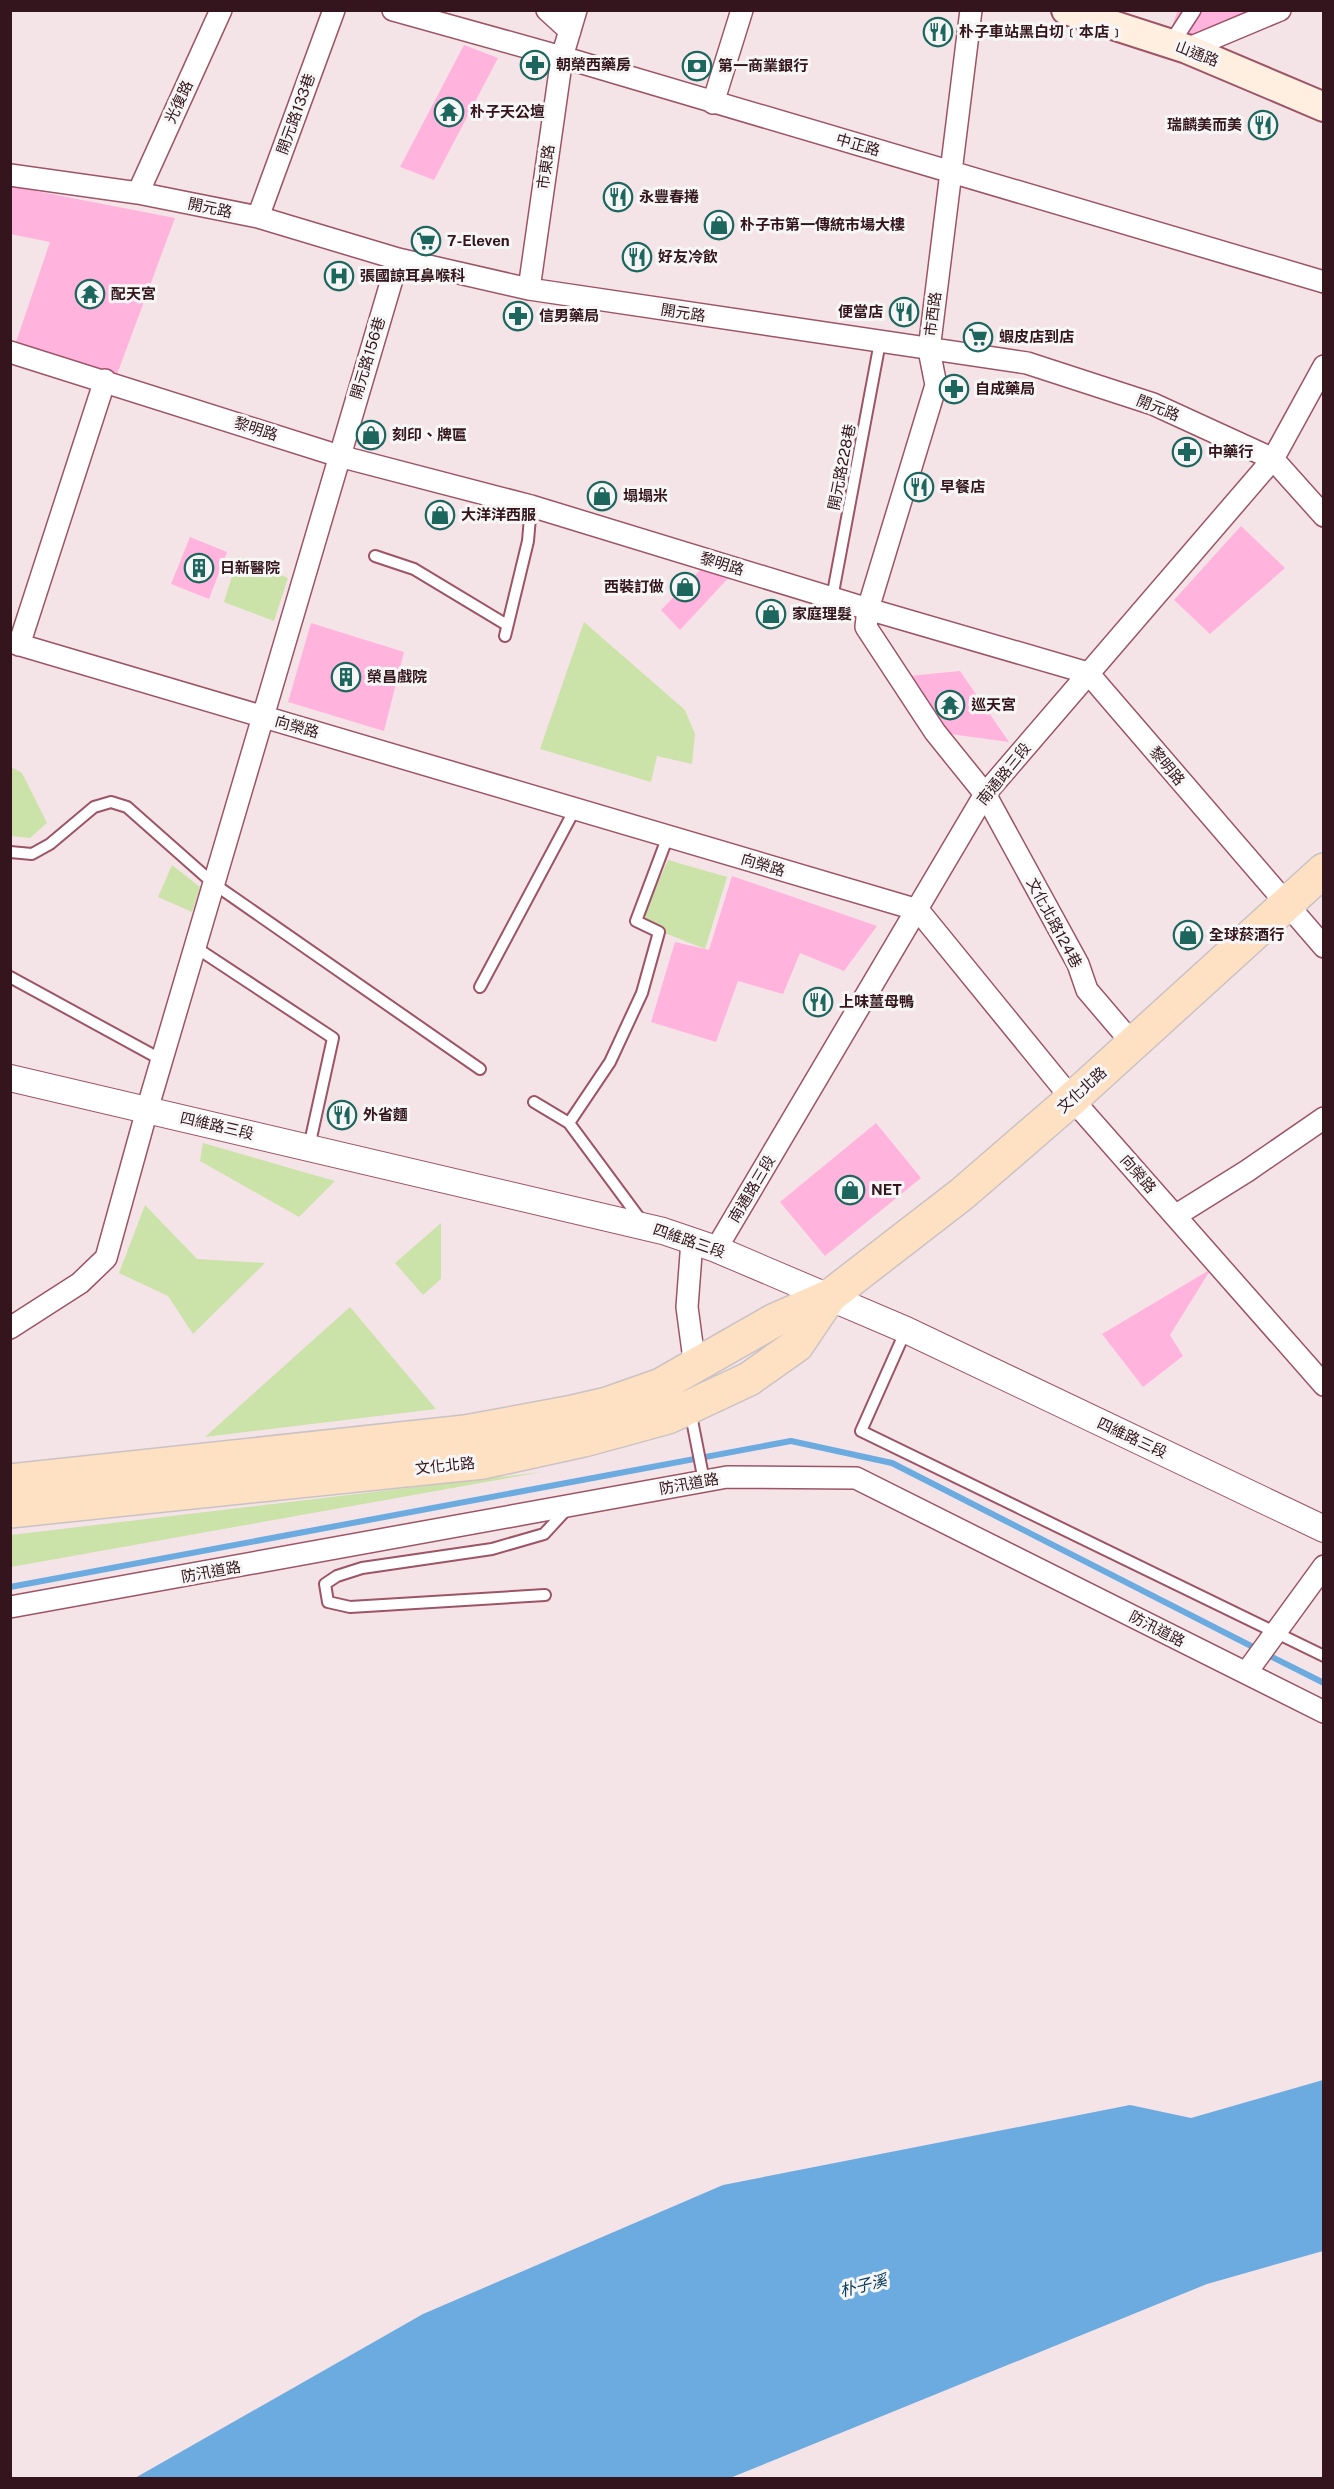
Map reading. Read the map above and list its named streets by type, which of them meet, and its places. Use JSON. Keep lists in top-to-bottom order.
{
  "streets": {
    "main road": ["山通路", "文化北路"],
    "street": [
      "光復路",
      "開元路133巷",
      "中正路",
      "市東路",
      "開元路",
      "市西路",
      "開元路156巷",
      "黎明路",
      "向榮路",
      "南通路三段",
      "文化北路124巷",
      "四維路三段",
      "防汛道路"
    ],
    "lane": ["開元路228巷"]
  },
  "crossings": [
    ["光復路", "開元路"],
    ["開元路133巷", "開元路"],
    ["中正路", "市東路"],
    ["中正路", "市西路"],
    ["市東路", "開元路"],
    ["開元路", "市西路"],
    ["開元路", "開元路156巷"],
    ["開元路", "開元路228巷"],
    ["開元路", "南通路三段"],
    ["市西路", "黎明路"],
    ["市西路", "文化北路124巷"],
    ["開元路156巷", "黎明路"],
    ["開元路156巷", "向榮路"],
    ["開元路156巷", "四維路三段"],
    ["黎明路", "開元路228巷"],
    ["黎明路", "南通路三段"],
    ["黎明路", "文化北路124巷"],
    ["黎明路", "文化北路"],
    ["向榮路", "南通路三段"],
    ["向榮路", "文化北路"],
    ["南通路三段", "文化北路124巷"],
    ["南通路三段", "四維路三段"],
    ["文化北路124巷", "文化北路"],
    ["文化北路", "四維路三段"]
  ],
  "water": ["朴子溪"],
  "places": {
    "restaurant": [
      "朴子車站黑白切﹝本店﹞",
      "瑞麟美而美",
      "永豐春捲",
      "好友冷飲",
      "便當店",
      "早餐店",
      "上味薑母鴨",
      "外省麵"
    ],
    "pharmacy": [
      "朝榮西藥房",
      "信男藥局",
      "自成藥局",
      "中藥行"
    ],
    "bank": ["第一商業銀行"],
    "temple": ["朴子天公壇", "配天宮", "巡天宮"],
    "shop": [
      "朴子市第一傳統市場大樓",
      "刻印、牌匾",
      "塌塌米",
      "大洋洋西服",
      "西裝訂做",
      "家庭理髮",
      "全球菸酒行",
      "NET"
    ],
    "supermarket": ["7-Eleven", "蝦皮店到店"],
    "hospital": ["張國諒耳鼻喉科"],
    "building": ["日新醫院", "榮昌戲院"]
  }
}
